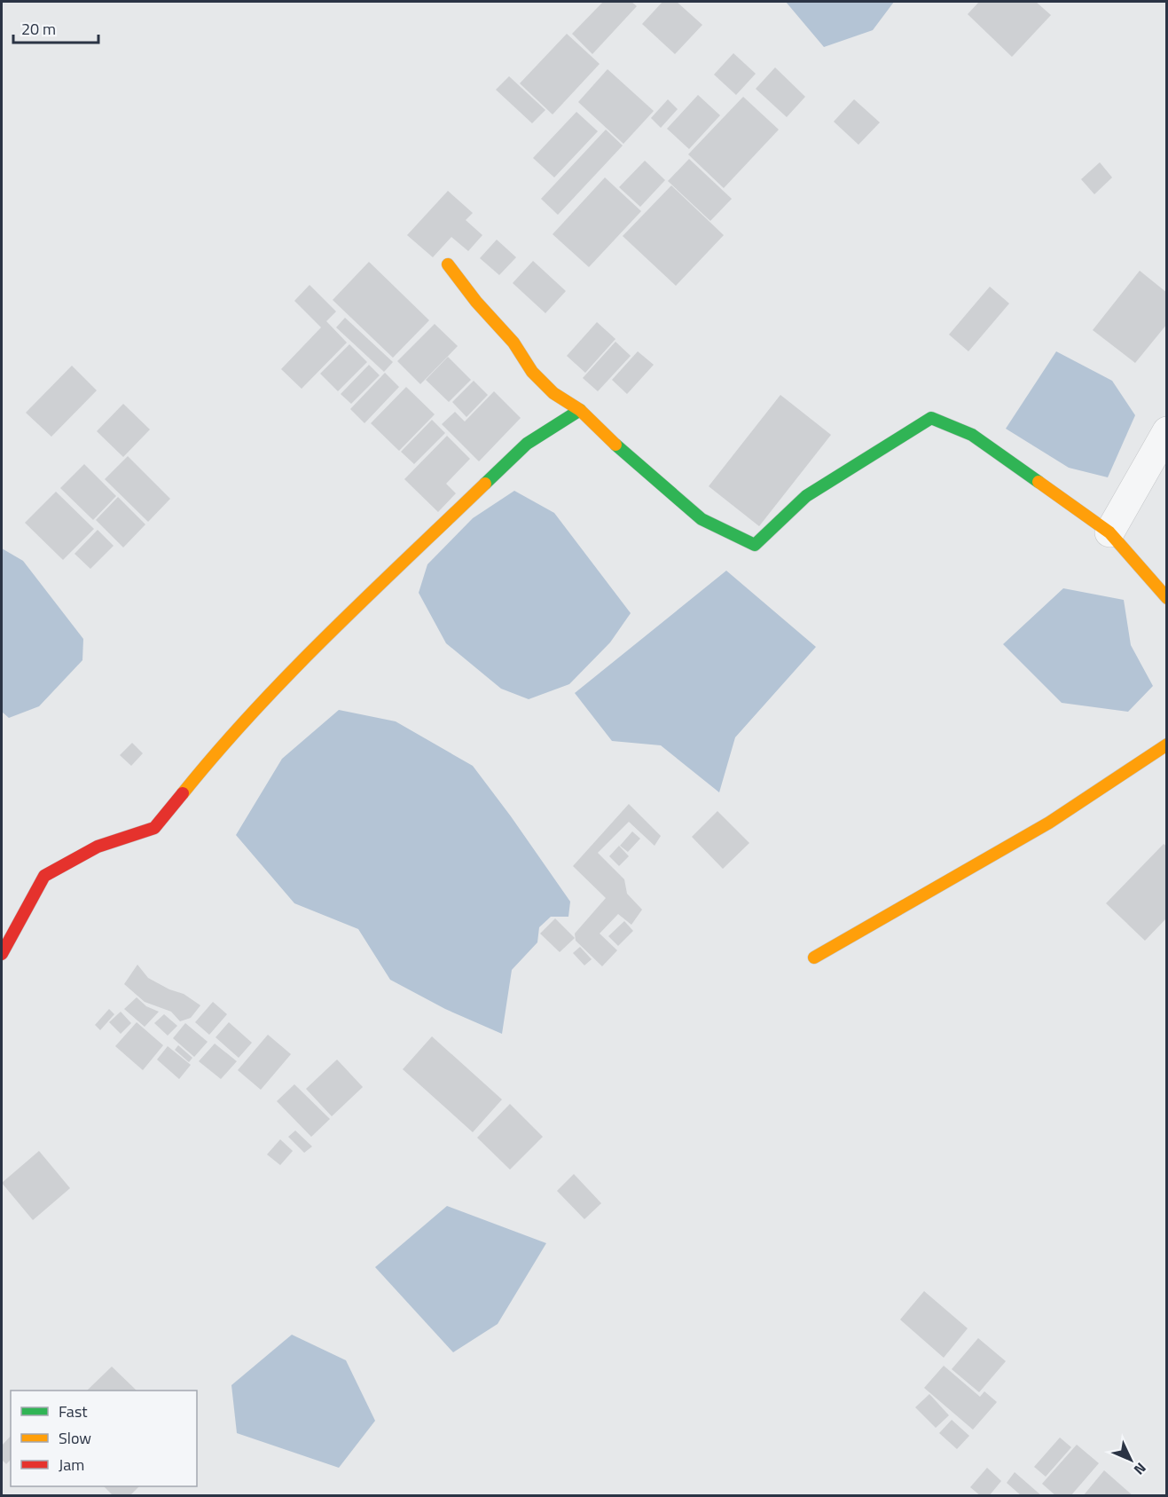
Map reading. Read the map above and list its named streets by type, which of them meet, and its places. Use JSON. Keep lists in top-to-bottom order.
{
  "legend": ["Fast", "Slow", "Jam"],
  "scale_bar": "20 m",
  "north": "bottom right"
}
